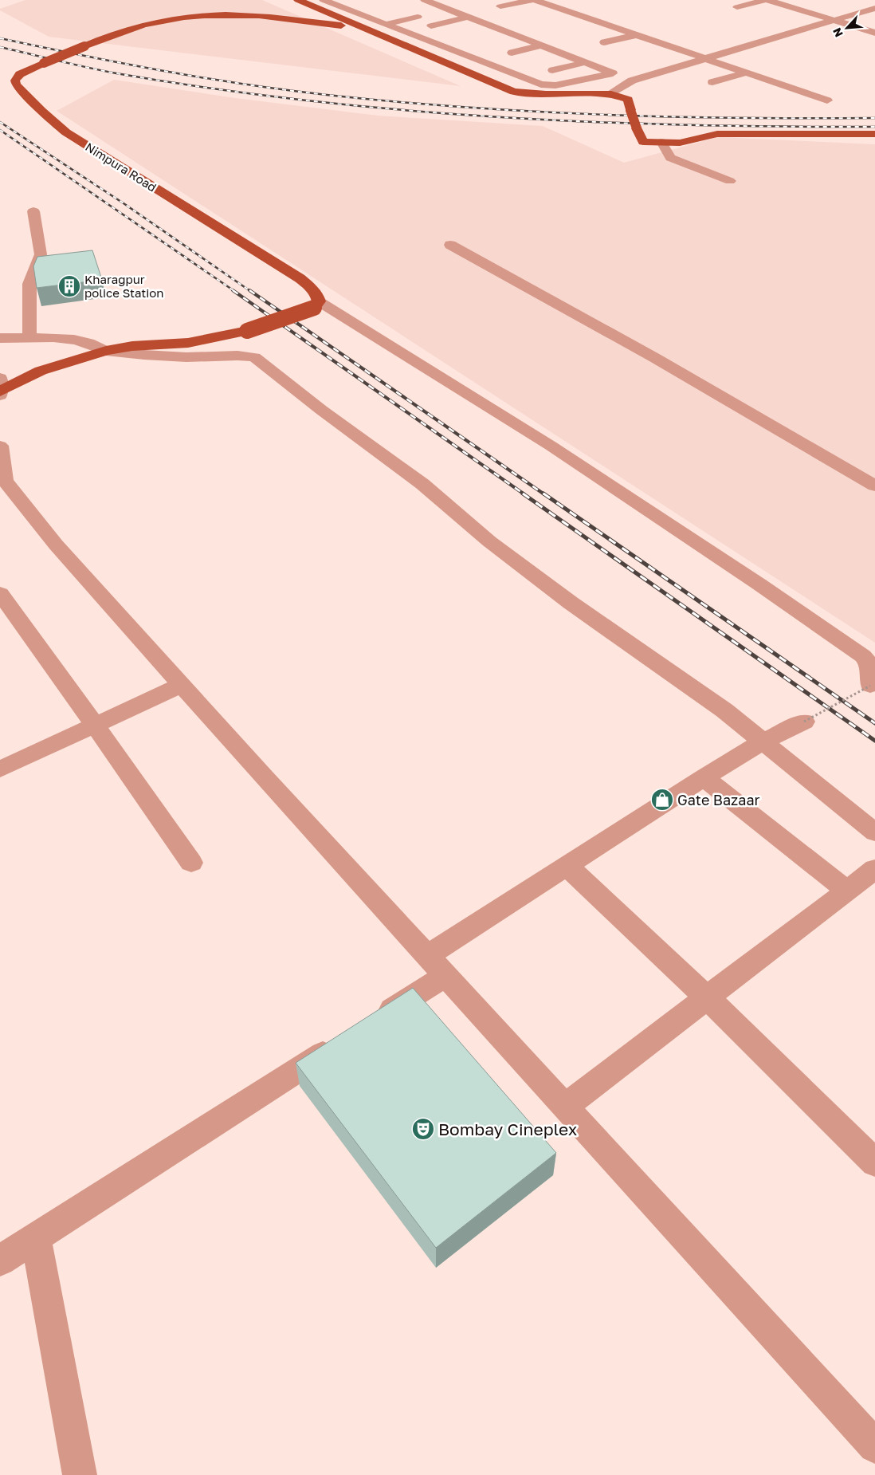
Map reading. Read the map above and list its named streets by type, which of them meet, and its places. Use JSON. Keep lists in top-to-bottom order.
{
  "streets": {
    "main road": ["Nimpura Road"]
  },
  "places": {
    "building": ["Kharagpur police Station"],
    "shop": ["Gate Bazaar"],
    "theatre": ["Bombay Cineplex"]
  },
  "north": "bottom left"
}
